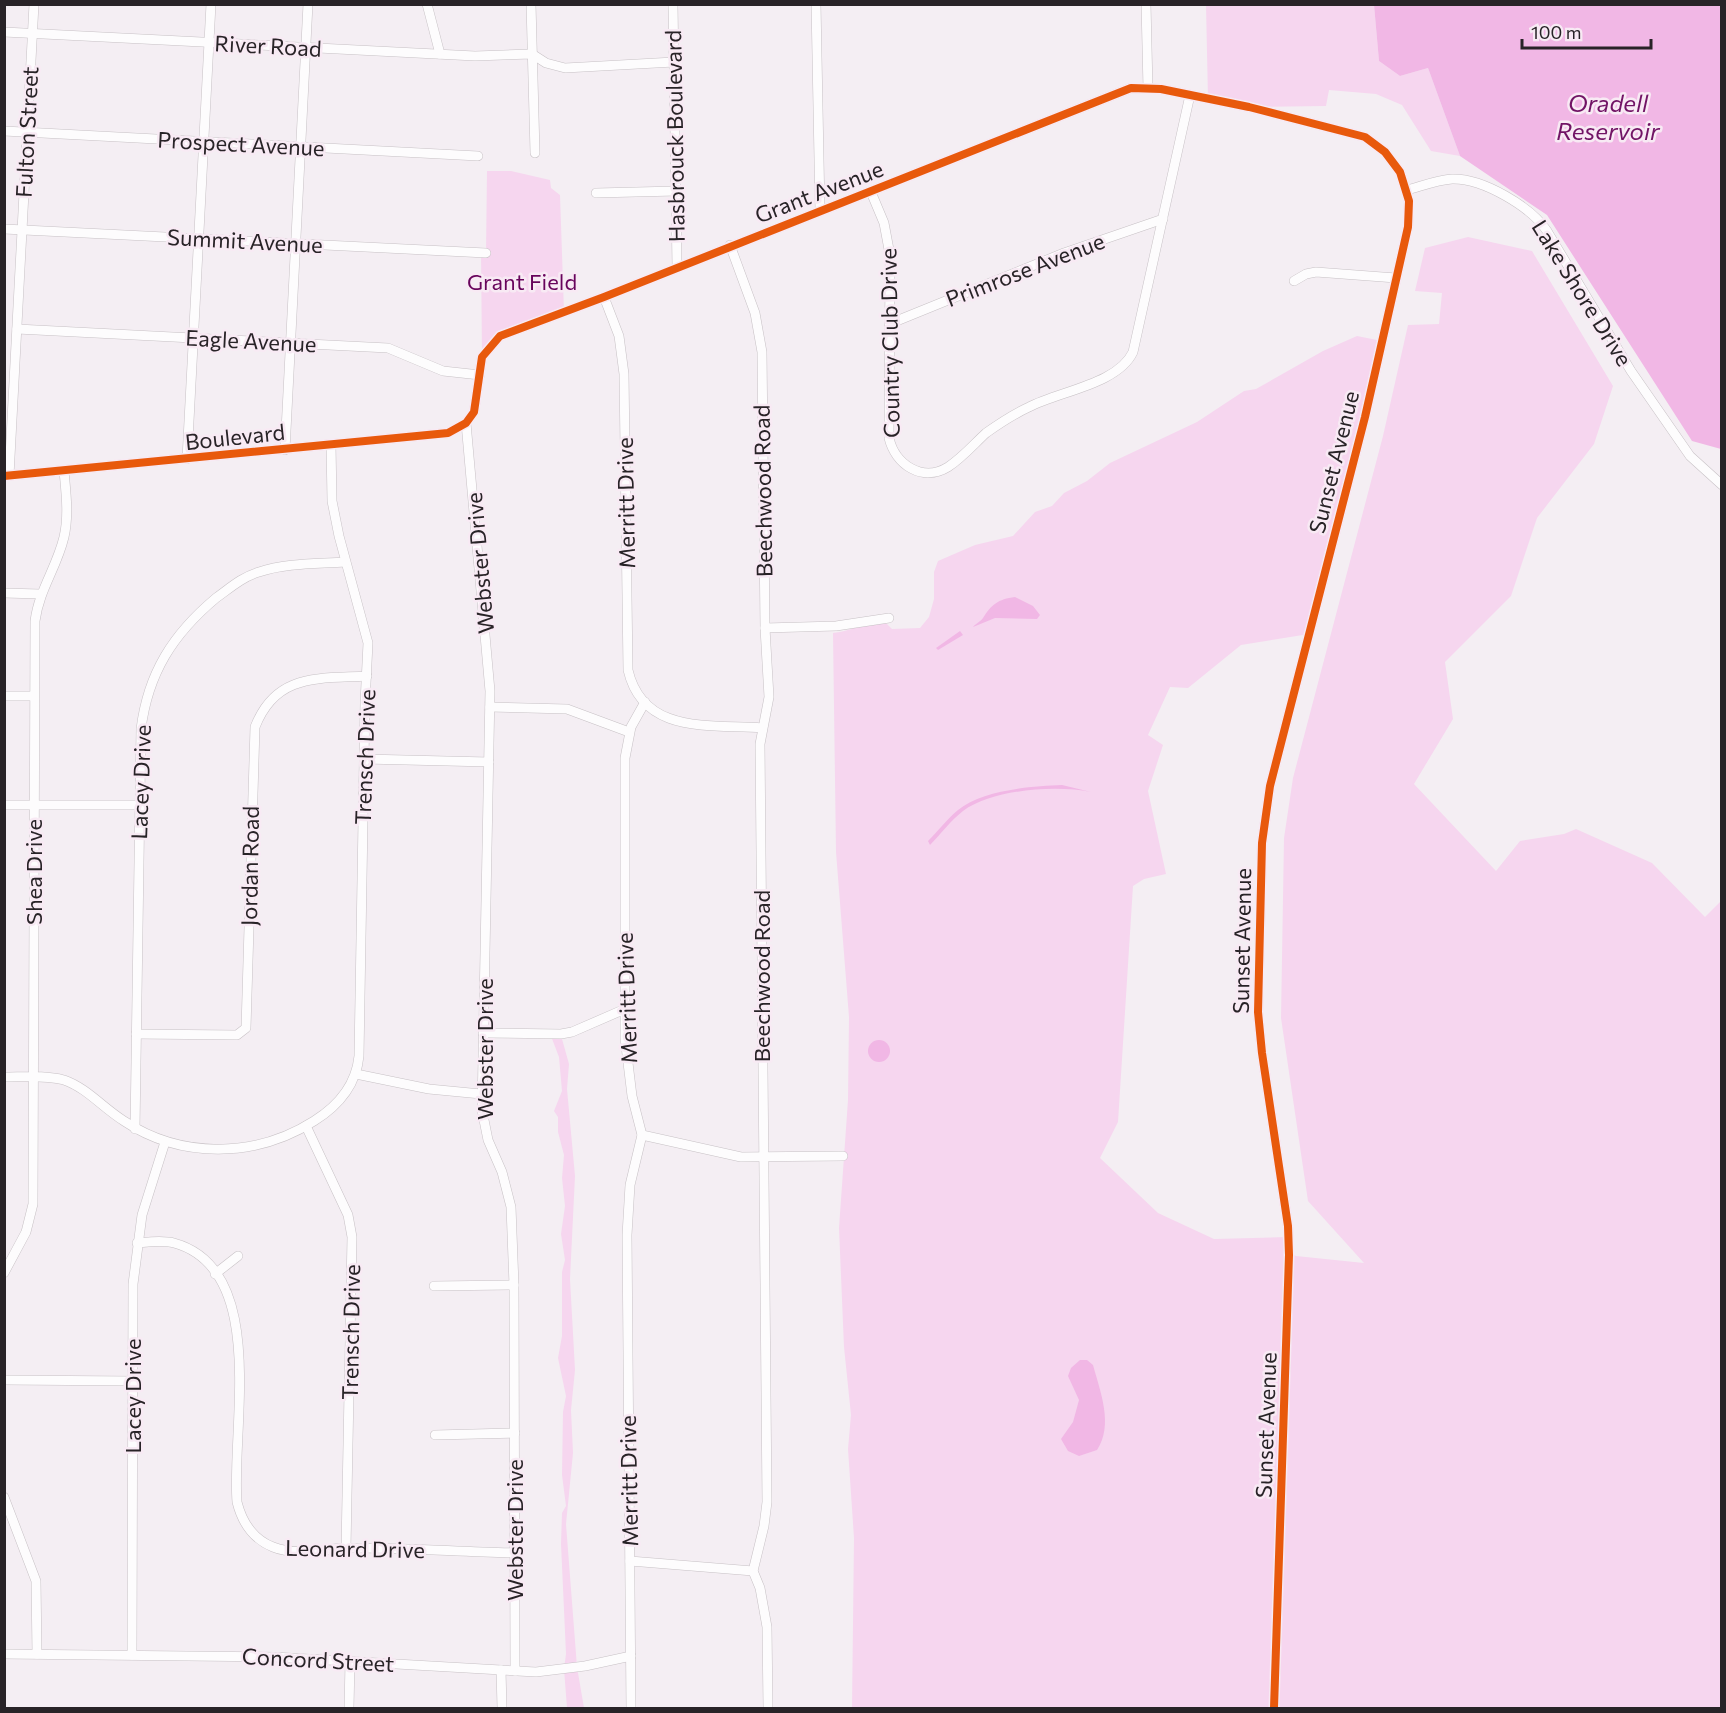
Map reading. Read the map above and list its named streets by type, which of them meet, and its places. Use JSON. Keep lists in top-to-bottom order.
{
  "streets": {
    "street": [
      "River Road",
      "Fulton Street",
      "Hasbrouck Boulevard",
      "Prospect Avenue",
      "Grant Avenue",
      "Summit Avenue",
      "Primrose Avenue",
      "Lake Shore Drive",
      "Eagle Avenue",
      "Country Club Drive",
      "Boulevard",
      "Sunset Avenue",
      "Beechwood Road",
      "Merritt Drive",
      "Webster Drive",
      "Trensch Drive",
      "Lacey Drive",
      "Jordan Road",
      "Shea Drive",
      "Leonard Drive",
      "Concord Street"
    ]
  },
  "crossings": [
    ["River Road", "Fulton Street"],
    ["Fulton Street", "Prospect Avenue"],
    ["Fulton Street", "Summit Avenue"],
    ["Fulton Street", "Eagle Avenue"],
    ["Fulton Street", "Boulevard"],
    ["Hasbrouck Boulevard", "Grant Avenue"],
    ["Grant Avenue", "Lake Shore Drive"],
    ["Grant Avenue", "Eagle Avenue"],
    ["Grant Avenue", "Country Club Drive"],
    ["Grant Avenue", "Boulevard"],
    ["Grant Avenue", "Sunset Avenue"],
    ["Grant Avenue", "Beechwood Road"],
    ["Grant Avenue", "Merritt Drive"],
    ["Grant Avenue", "Webster Drive"],
    ["Primrose Avenue", "Country Club Drive"],
    ["Lake Shore Drive", "Sunset Avenue"],
    ["Boulevard", "Webster Drive"],
    ["Boulevard", "Trensch Drive"],
    ["Boulevard", "Shea Drive"],
    ["Merritt Drive", "Concord Street"],
    ["Webster Drive", "Leonard Drive"],
    ["Webster Drive", "Concord Street"],
    ["Trensch Drive", "Lacey Drive"],
    ["Trensch Drive", "Jordan Road"],
    ["Trensch Drive", "Leonard Drive"],
    ["Lacey Drive", "Jordan Road"],
    ["Lacey Drive", "Leonard Drive"],
    ["Lacey Drive", "Concord Street"]
  ],
  "water": ["Oradell Reservoir"],
  "parks": ["Grant Field"],
  "scale_bar": "100 m"
}
